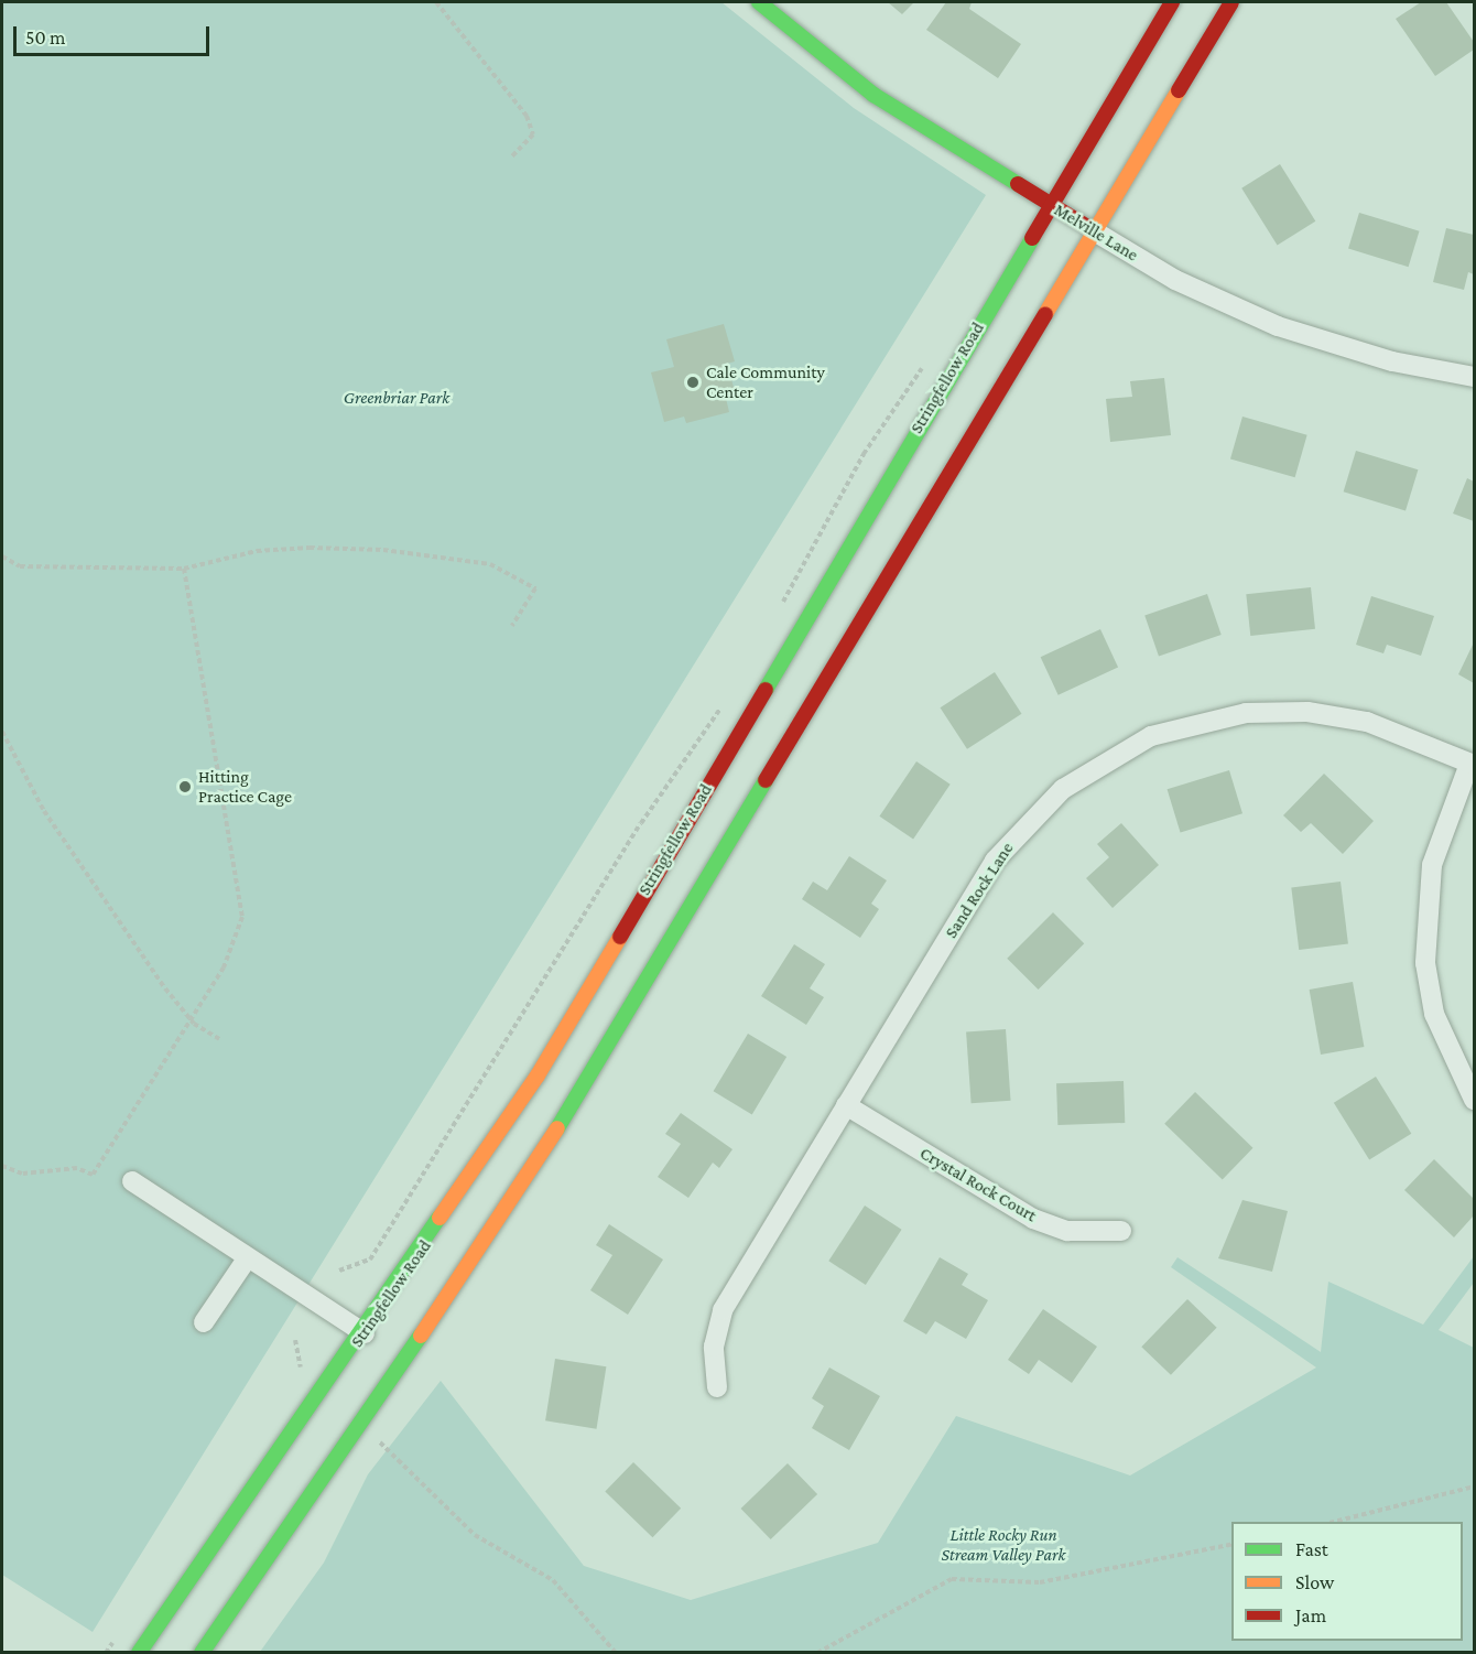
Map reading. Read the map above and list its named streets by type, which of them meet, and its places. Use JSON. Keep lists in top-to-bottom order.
{
  "streets": {
    "main road": ["Melville Lane", "Stringfellow Road"],
    "street": ["Sand Rock Lane", "Crystal Rock Court"]
  },
  "crossings": [
    ["Melville Lane", "Stringfellow Road"],
    ["Sand Rock Lane", "Crystal Rock Court"]
  ],
  "parks": ["Greenbriar Park", "Little Rocky Run Stream Valley Park"],
  "places": ["Cale Community Center", "Hitting Practice Cage"],
  "legend": ["Fast", "Slow", "Jam"],
  "scale_bar": "50 m"
}
